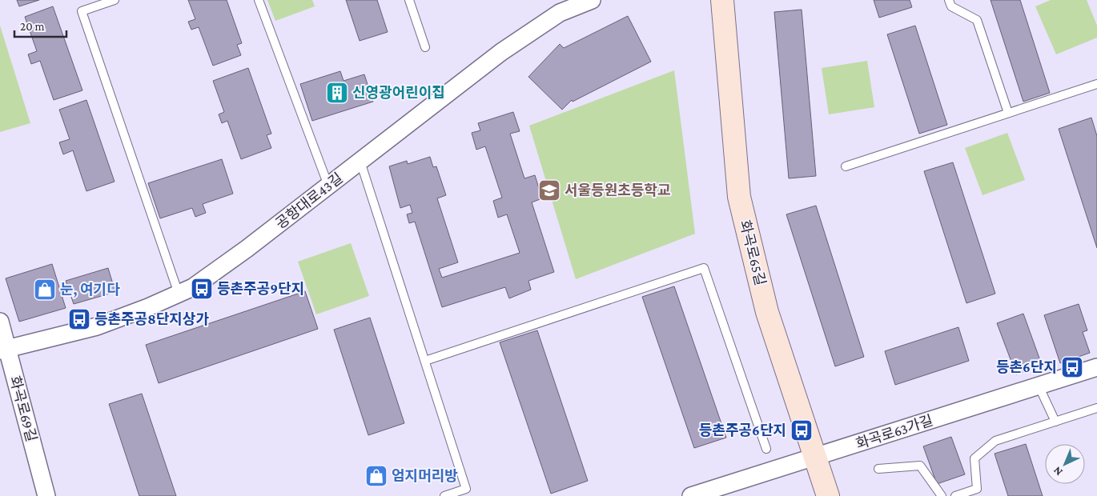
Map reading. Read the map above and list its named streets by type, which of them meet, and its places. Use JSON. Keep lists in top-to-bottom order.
{
  "streets": {
    "street": [
      "공항대로43길",
      "화곡로65길",
      "화곡로69길",
      "화곡로63가길"
    ]
  },
  "crossings": [
    ["공항대로43길", "화곡로69길"],
    ["화곡로65길", "화곡로63가길"]
  ],
  "places": {
    "building": ["신영광어린이집"],
    "school or university": ["서울등원초등학교"],
    "bus stop": [
      "등촌주공9단지",
      "등촌주공8단지상가",
      "등촌6단지",
      "등촌주공6단지"
    ],
    "shop": ["눈, 여기다", "엄지머리방"]
  },
  "scale_bar": "20 m",
  "north": "bottom left"
}
